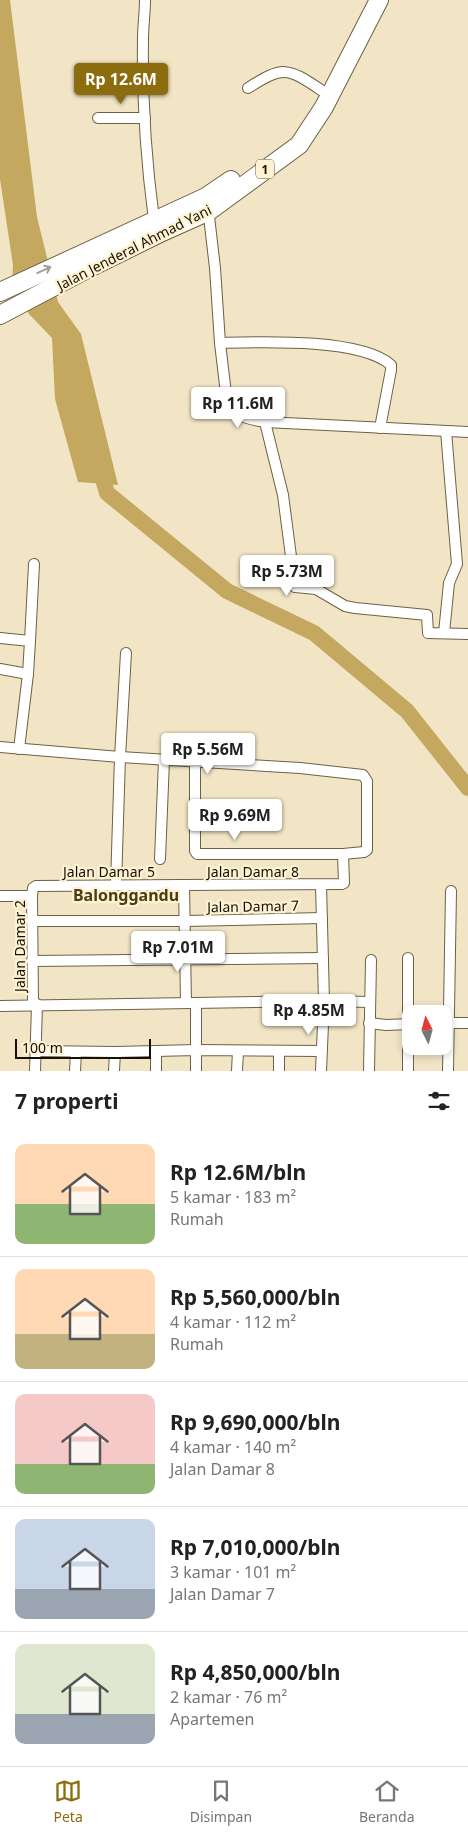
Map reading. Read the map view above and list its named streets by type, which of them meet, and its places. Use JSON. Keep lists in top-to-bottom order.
{
  "streets": {
    "highway": ["1", "Jalan Jenderal Ahmad Yani"],
    "street": [
      "Jalan Damar 5",
      "Jalan Damar 8",
      "Jalan Damar 7",
      "Jalan Damar 2"
    ]
  },
  "crossings": [
    ["1", "Jalan Jenderal Ahmad Yani"],
    ["Jalan Damar 5", "Jalan Damar 8"],
    ["Jalan Damar 5", "Jalan Damar 2"],
    ["Jalan Damar 7", "Jalan Damar 2"]
  ],
  "districts": ["Balonggandu"],
  "scale_bar": "100 m",
  "north": "top",
  "page": {
    "price": [
      "Rp 12.6M",
      "Rp 11.6M",
      "Rp 5.73M",
      "Rp 5.56M",
      "Rp 9.69M",
      "Rp 7.01M",
      "Rp 4.85M"
    ],
    "scale": "100 m",
    "heading": "7 properti",
    "list": [
      {
        "name": "Rp 12.6M/bln",
        "note": "5 kamar · 183 m² · Rumah"
      },
      {
        "name": "Rp 5,560,000/bln",
        "note": "4 kamar · 112 m² · Rumah"
      },
      {
        "name": "Rp 9,690,000/bln",
        "note": "4 kamar · 140 m² · Jalan Damar 8"
      },
      {
        "name": "Rp 7,010,000/bln",
        "note": "3 kamar · 101 m² · Jalan Damar 7"
      },
      {
        "name": "Rp 4,850,000/bln",
        "note": "2 kamar · 76 m² · Apartemen"
      }
    ],
    "tabs": ["Peta", "Disimpan", "Beranda"]
  }
}
